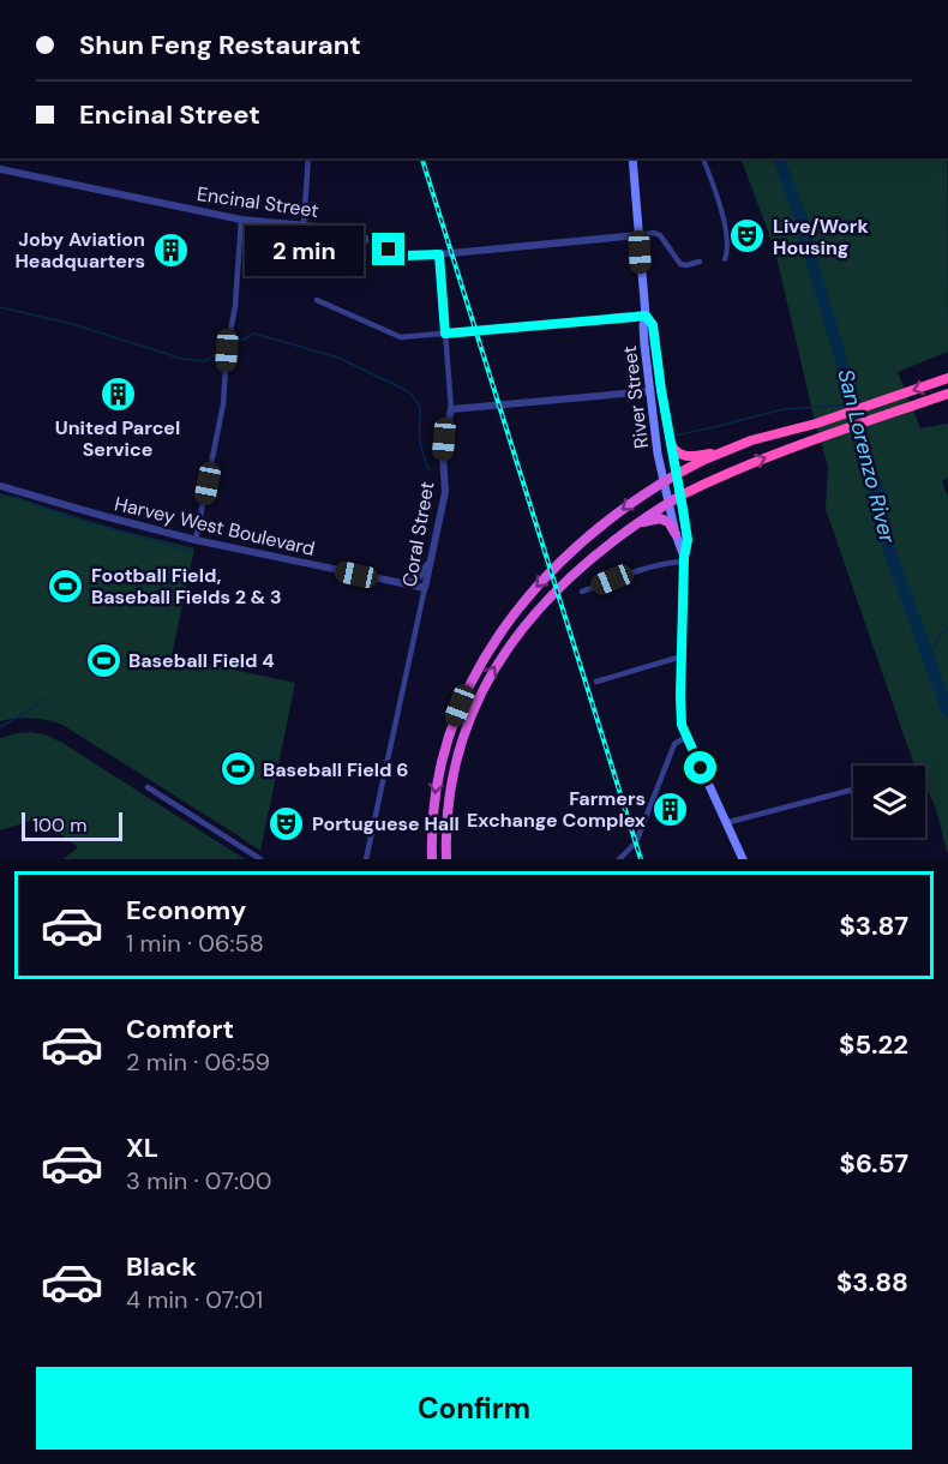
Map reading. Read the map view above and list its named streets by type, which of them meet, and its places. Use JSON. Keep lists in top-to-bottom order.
{
  "streets": {
    "main road": ["River Street"],
    "street": ["Encinal Street", "Harvey West Boulevard", "Coral Street"]
  },
  "crossings": [
    ["Encinal Street", "River Street"],
    ["Harvey West Boulevard", "Coral Street"]
  ],
  "water": ["San Lorenzo River"],
  "places": {
    "theatre": ["Live/Work Housing", "Portuguese Hall"],
    "building": ["Joby Aviation Headquarters", "United Parcel Service", "Farmers Exchange Complex"],
    "sports": ["Football Field, Baseball Fields 2 & 3", "Baseball Field 4", "Baseball Field 6"]
  },
  "scale_bar": "100 m",
  "page": {
    "banner": ["Shun Feng Restaurant", "Encinal Street"],
    "bubble": "2 min",
    "scale": "100 m",
    "list": [
      {
        "name": "Economy",
        "note": "1 min · 06:58",
        "value": "$3.87"
      },
      {
        "name": "Comfort",
        "note": "2 min · 06:59",
        "value": "$5.22"
      },
      {
        "name": "XL",
        "note": "3 min · 07:00",
        "value": "$6.57"
      },
      {
        "name": "Black",
        "note": "4 min · 07:01",
        "value": "$3.88"
      }
    ],
    "buttons": "Confirm"
  }
}
